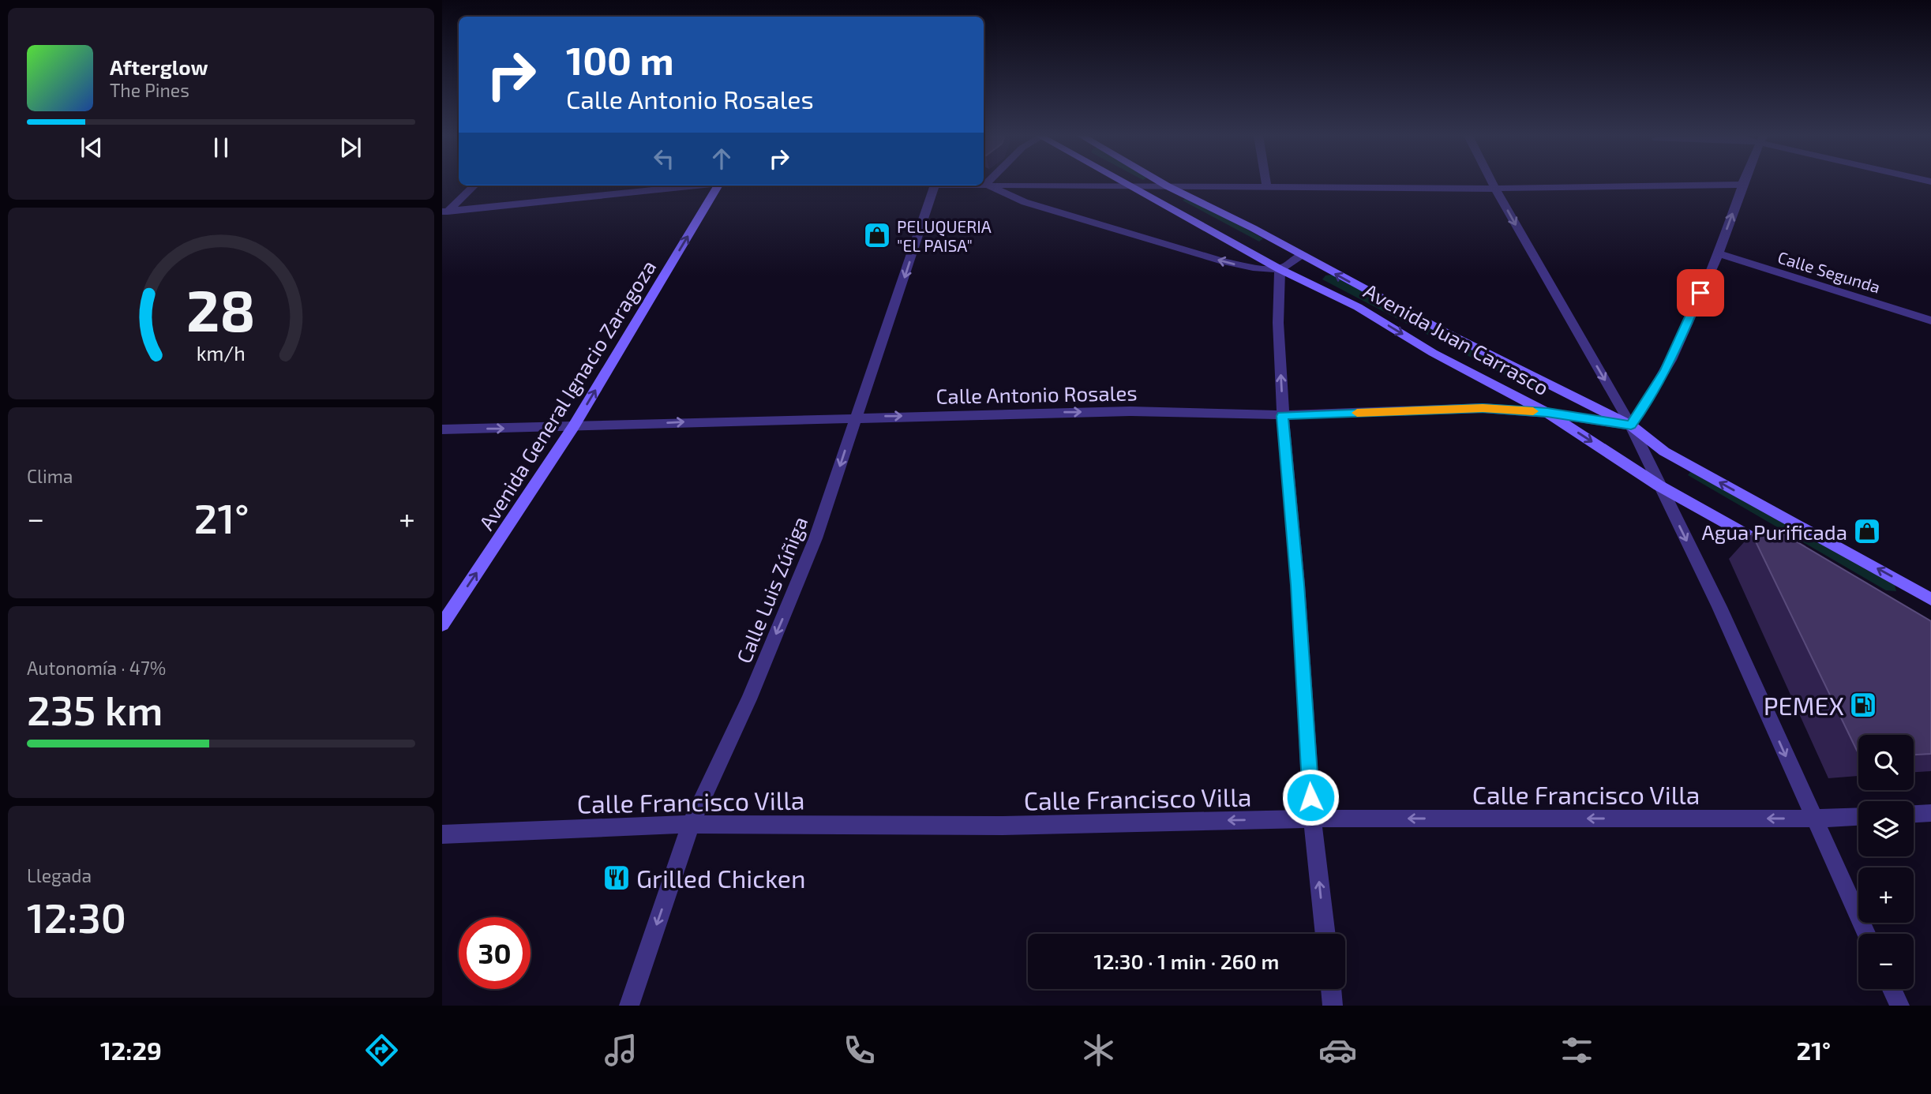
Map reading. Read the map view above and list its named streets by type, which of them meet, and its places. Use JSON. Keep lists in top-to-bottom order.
{
  "streets": {
    "street": [
      "Calle Segunda",
      "Avenida Juan Carrasco",
      "Calle Antonio Rosales",
      "Avenida General Ignacio Zaragoza",
      "Calle Luis Zúñiga",
      "Calle Francisco Villa"
    ]
  },
  "crossings": [
    ["Avenida Juan Carrasco", "Calle Antonio Rosales"],
    ["Calle Antonio Rosales", "Avenida General Ignacio Zaragoza"],
    ["Calle Antonio Rosales", "Calle Luis Zúñiga"],
    ["Calle Luis Zúñiga", "Calle Francisco Villa"]
  ],
  "one_way": [
    "Calle Antonio Rosales",
    "Avenida General Ignacio Zaragoza",
    "Calle Luis Zúñiga",
    "Calle Francisco Villa"
  ],
  "places": {
    "shop": ["PELUQUERIA \"EL PAISA\"", "Agua Purificada"],
    "fuel station": ["PEMEX"],
    "restaurant": ["Grilled Chicken"]
  },
  "page": {
    "turn": ["100 m", "Calle Antonio Rosales"],
    "song": ["Afterglow", "The Pines"],
    "tile": [
      "Clima",
      ["Autonomía · 47%", "235 km"],
      ["Llegada", "12:30"]
    ],
    "heat": ["−", "21°", "+"],
    "map_buttons": ["+", "−"],
    "limit": "30",
    "trip": "12:30 · 1 min · 260 m",
    "tabs": ["12:29", "21°"],
    "gauge": ["28", "km/h"]
  }
}
